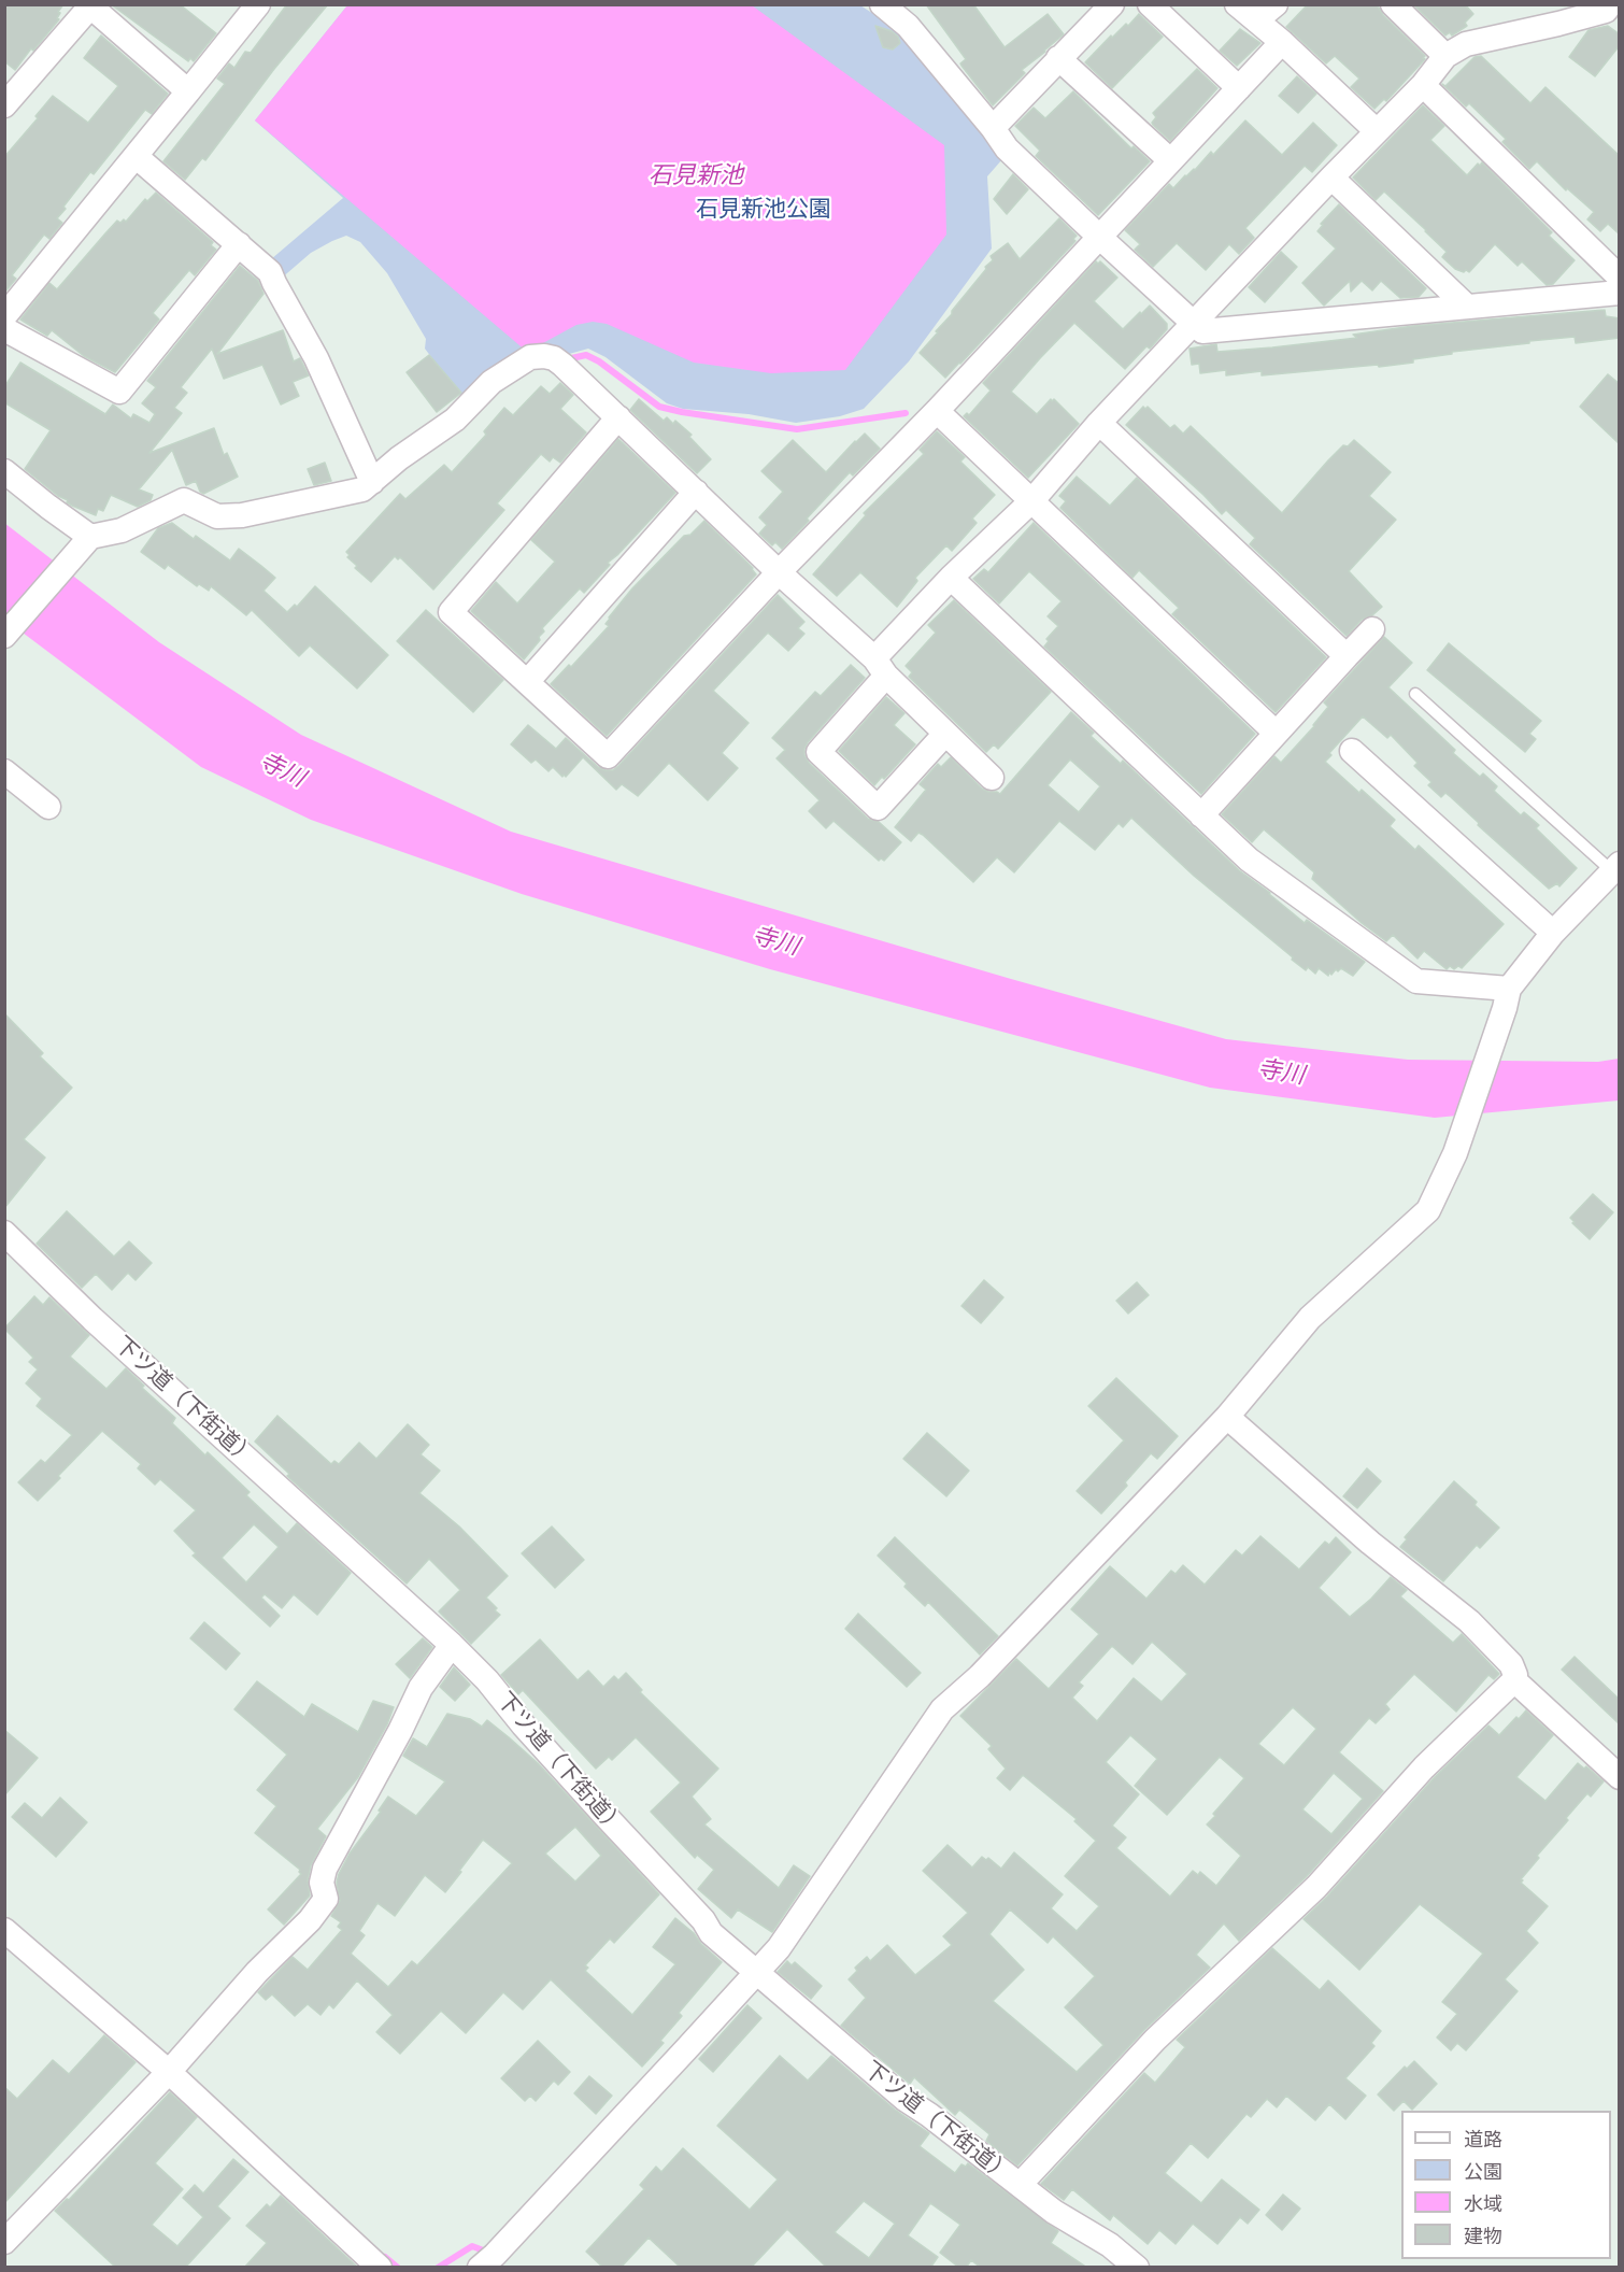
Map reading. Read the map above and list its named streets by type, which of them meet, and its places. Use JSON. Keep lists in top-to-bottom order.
{
  "streets": {
    "street": ["下ツ道（下街道）"]
  },
  "water": ["石見新池", "寺川"],
  "parks": ["石見新池公園"],
  "legend": [
    "道路",
    "公園",
    "水域",
    "建物"
  ]
}
